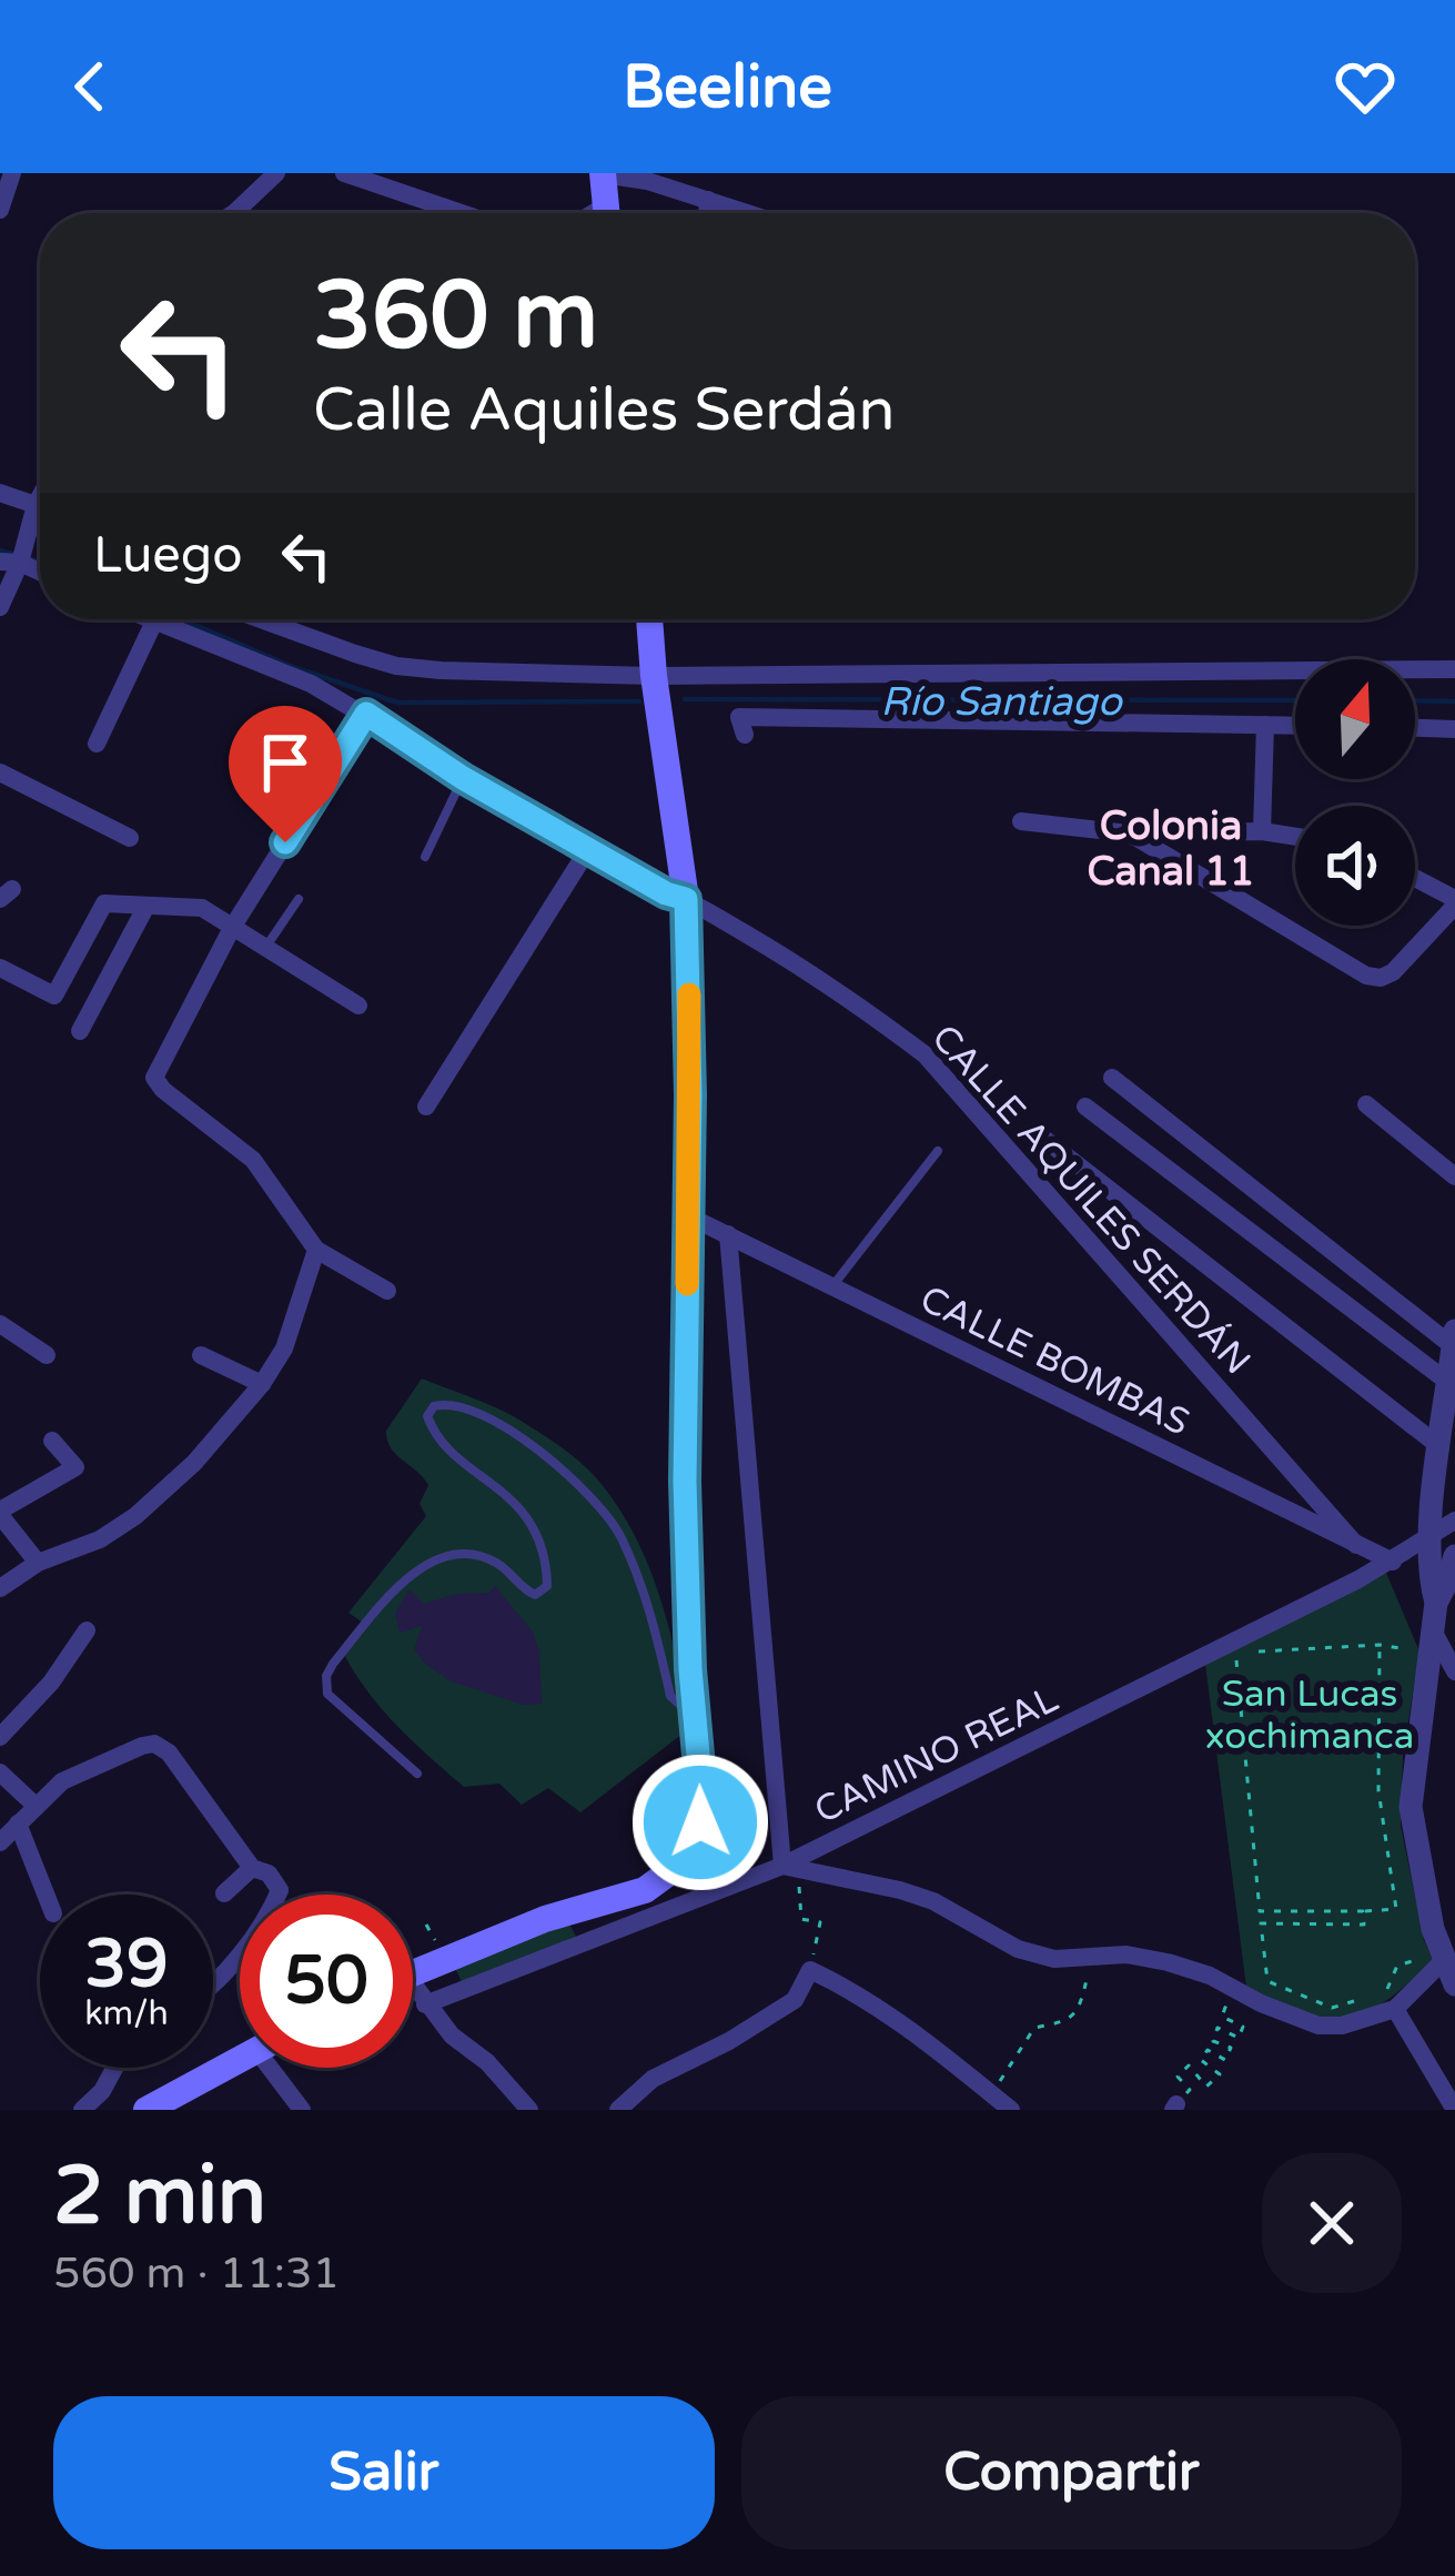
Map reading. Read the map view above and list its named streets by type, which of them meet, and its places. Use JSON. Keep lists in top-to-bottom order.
{
  "streets": {
    "street": ["CALLE AQUILES SERDÁN", "CALLE BOMBAS", "CAMINO REAL"]
  },
  "crossings": [
    ["CALLE AQUILES SERDÁN", "CALLE BOMBAS"],
    ["CALLE BOMBAS", "CAMINO REAL"]
  ],
  "districts": ["Colonia Canal 11"],
  "water": ["Río Santiago"],
  "parks": ["San Lucas xochimanca"],
  "north": "top",
  "page": {
    "header": "Beeline",
    "turn": ["360 m", "Calle Aquiles Serdán"],
    "then": "Luego",
    "speed": "39 km/h",
    "limit": "50",
    "heading": ["2 min", "560 m · 11:31"],
    "buttons": ["Salir", "Compartir"]
  }
}
